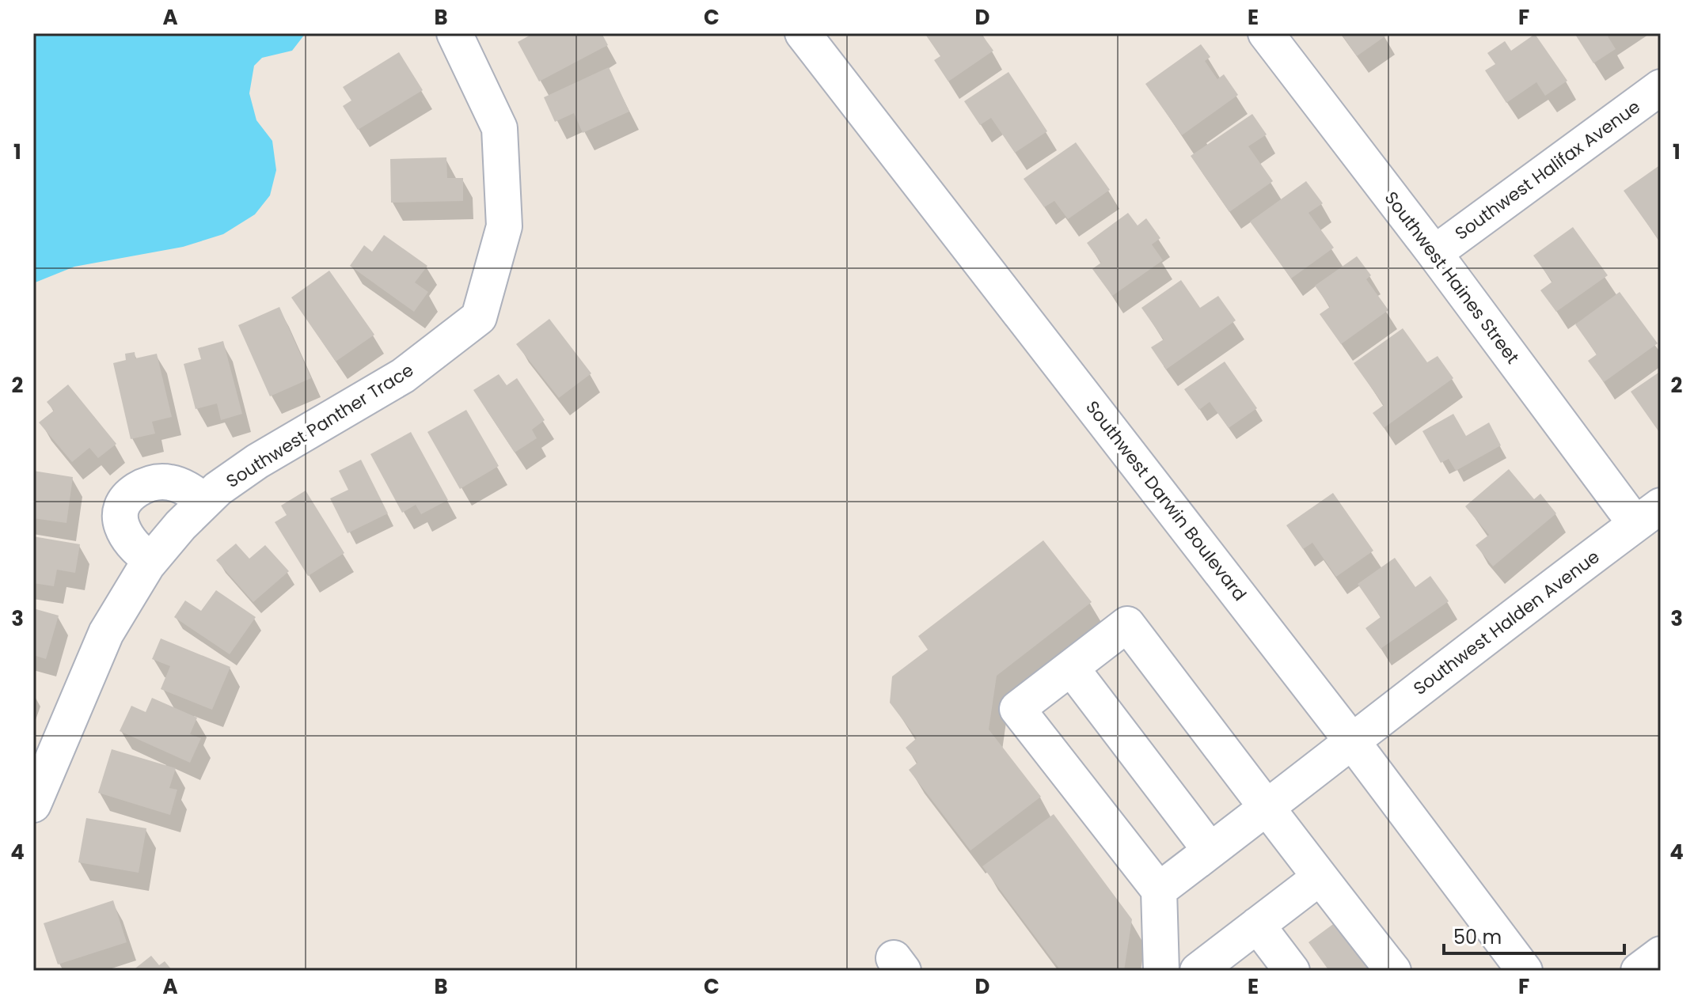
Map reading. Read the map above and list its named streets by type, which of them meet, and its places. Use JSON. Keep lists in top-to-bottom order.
{
  "streets": {
    "street": [
      "Southwest Halifax Avenue",
      "Southwest Haines Street",
      "Southwest Panther Trace",
      "Southwest Darwin Boulevard",
      "Southwest Halden Avenue"
    ]
  },
  "crossings": [
    ["Southwest Halifax Avenue", "Southwest Haines Street"],
    ["Southwest Haines Street", "Southwest Halden Avenue"],
    ["Southwest Darwin Boulevard", "Southwest Halden Avenue"]
  ],
  "scale_bar": "50 m",
  "grid": {
    "columns": [
      "A",
      "B",
      "C",
      "D",
      "E",
      "F"
    ],
    "rows": [
      "1",
      "2",
      "3",
      "4"
    ]
  }
}
